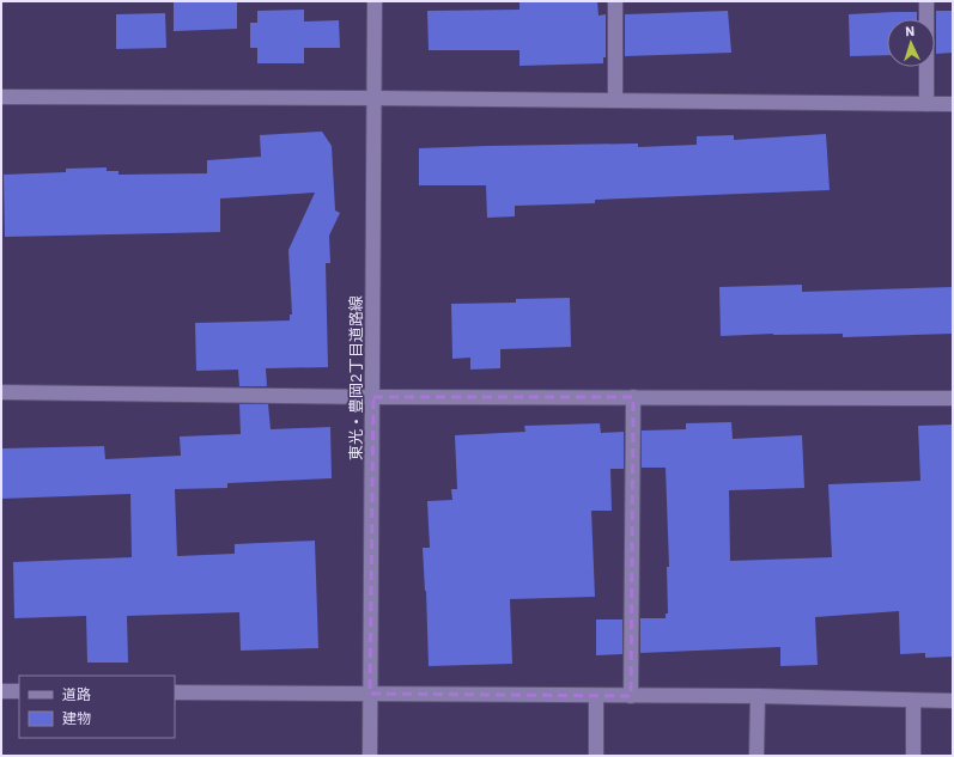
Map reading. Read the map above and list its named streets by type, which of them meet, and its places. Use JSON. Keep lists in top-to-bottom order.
{
  "streets": {
    "street": ["東光・豊岡2丁目道路線"]
  },
  "legend": ["道路", "建物"],
  "north": "top"
}
